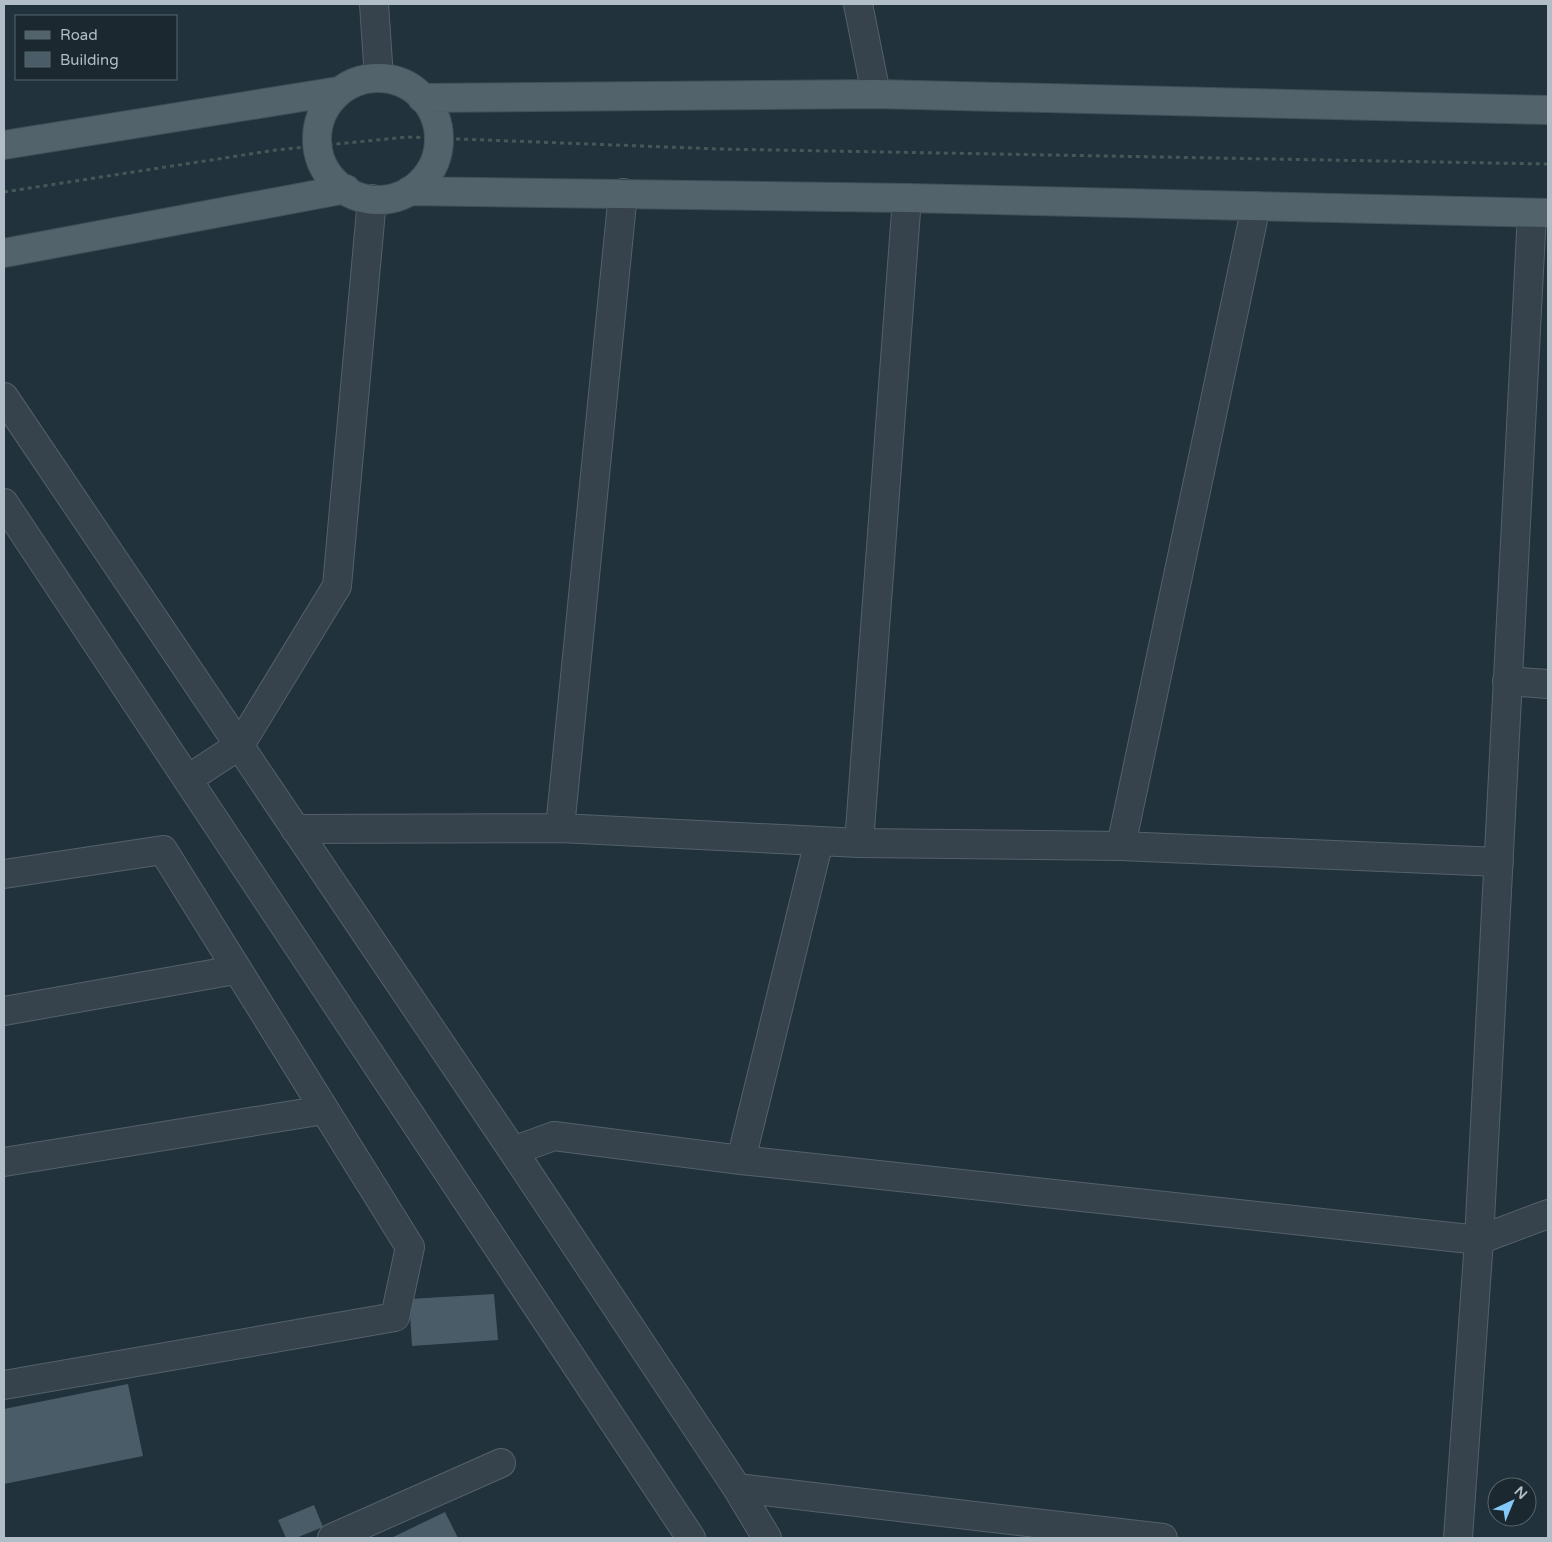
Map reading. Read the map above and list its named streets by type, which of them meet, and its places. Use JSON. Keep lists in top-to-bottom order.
{
  "legend": ["Road", "Building"],
  "north": "top right"
}
